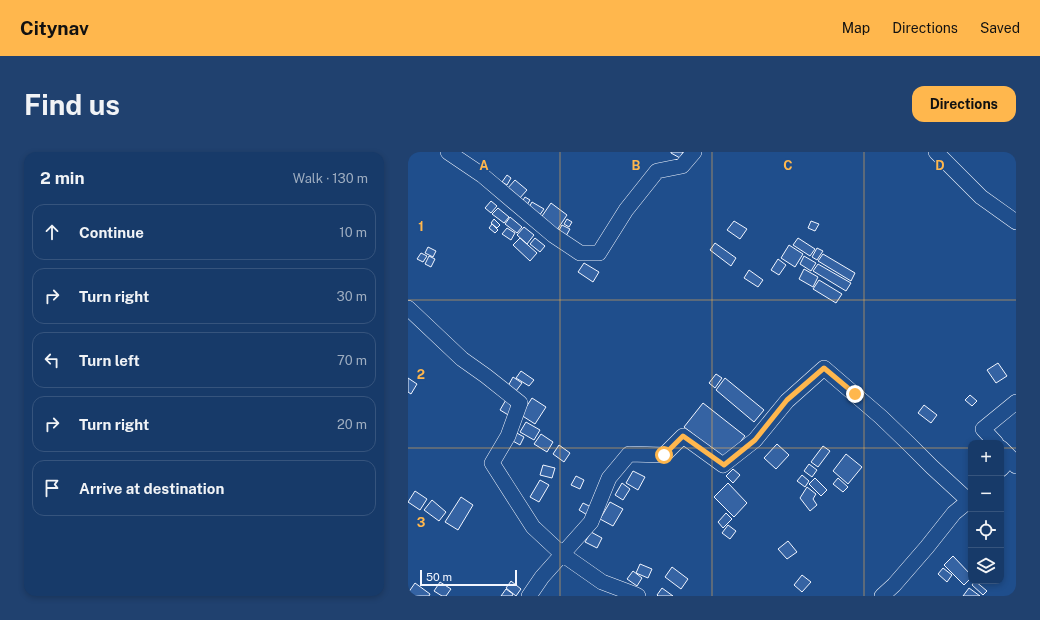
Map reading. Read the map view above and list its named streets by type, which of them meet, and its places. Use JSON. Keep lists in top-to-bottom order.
{
  "scale_bar": "50 m",
  "page": {
    "header": "Citynav",
    "nav": ["Map", "Directions", "Saved"],
    "buttons": "Directions",
    "title": "Find us",
    "heading": ["2 min", "Walk · 130 m"],
    "list": [
      ["Continue", "10 m"],
      ["Turn right", "30 m"],
      ["Turn left", "70 m"],
      ["Turn right", "20 m"],
      "Arrive at destination"
    ],
    "map_buttons": ["+", "−"],
    "scale": "50 m"
  },
  "grid": {
    "columns": [
      "A",
      "B",
      "C",
      "D"
    ],
    "rows": ["1", "2", "3"]
  }
}
